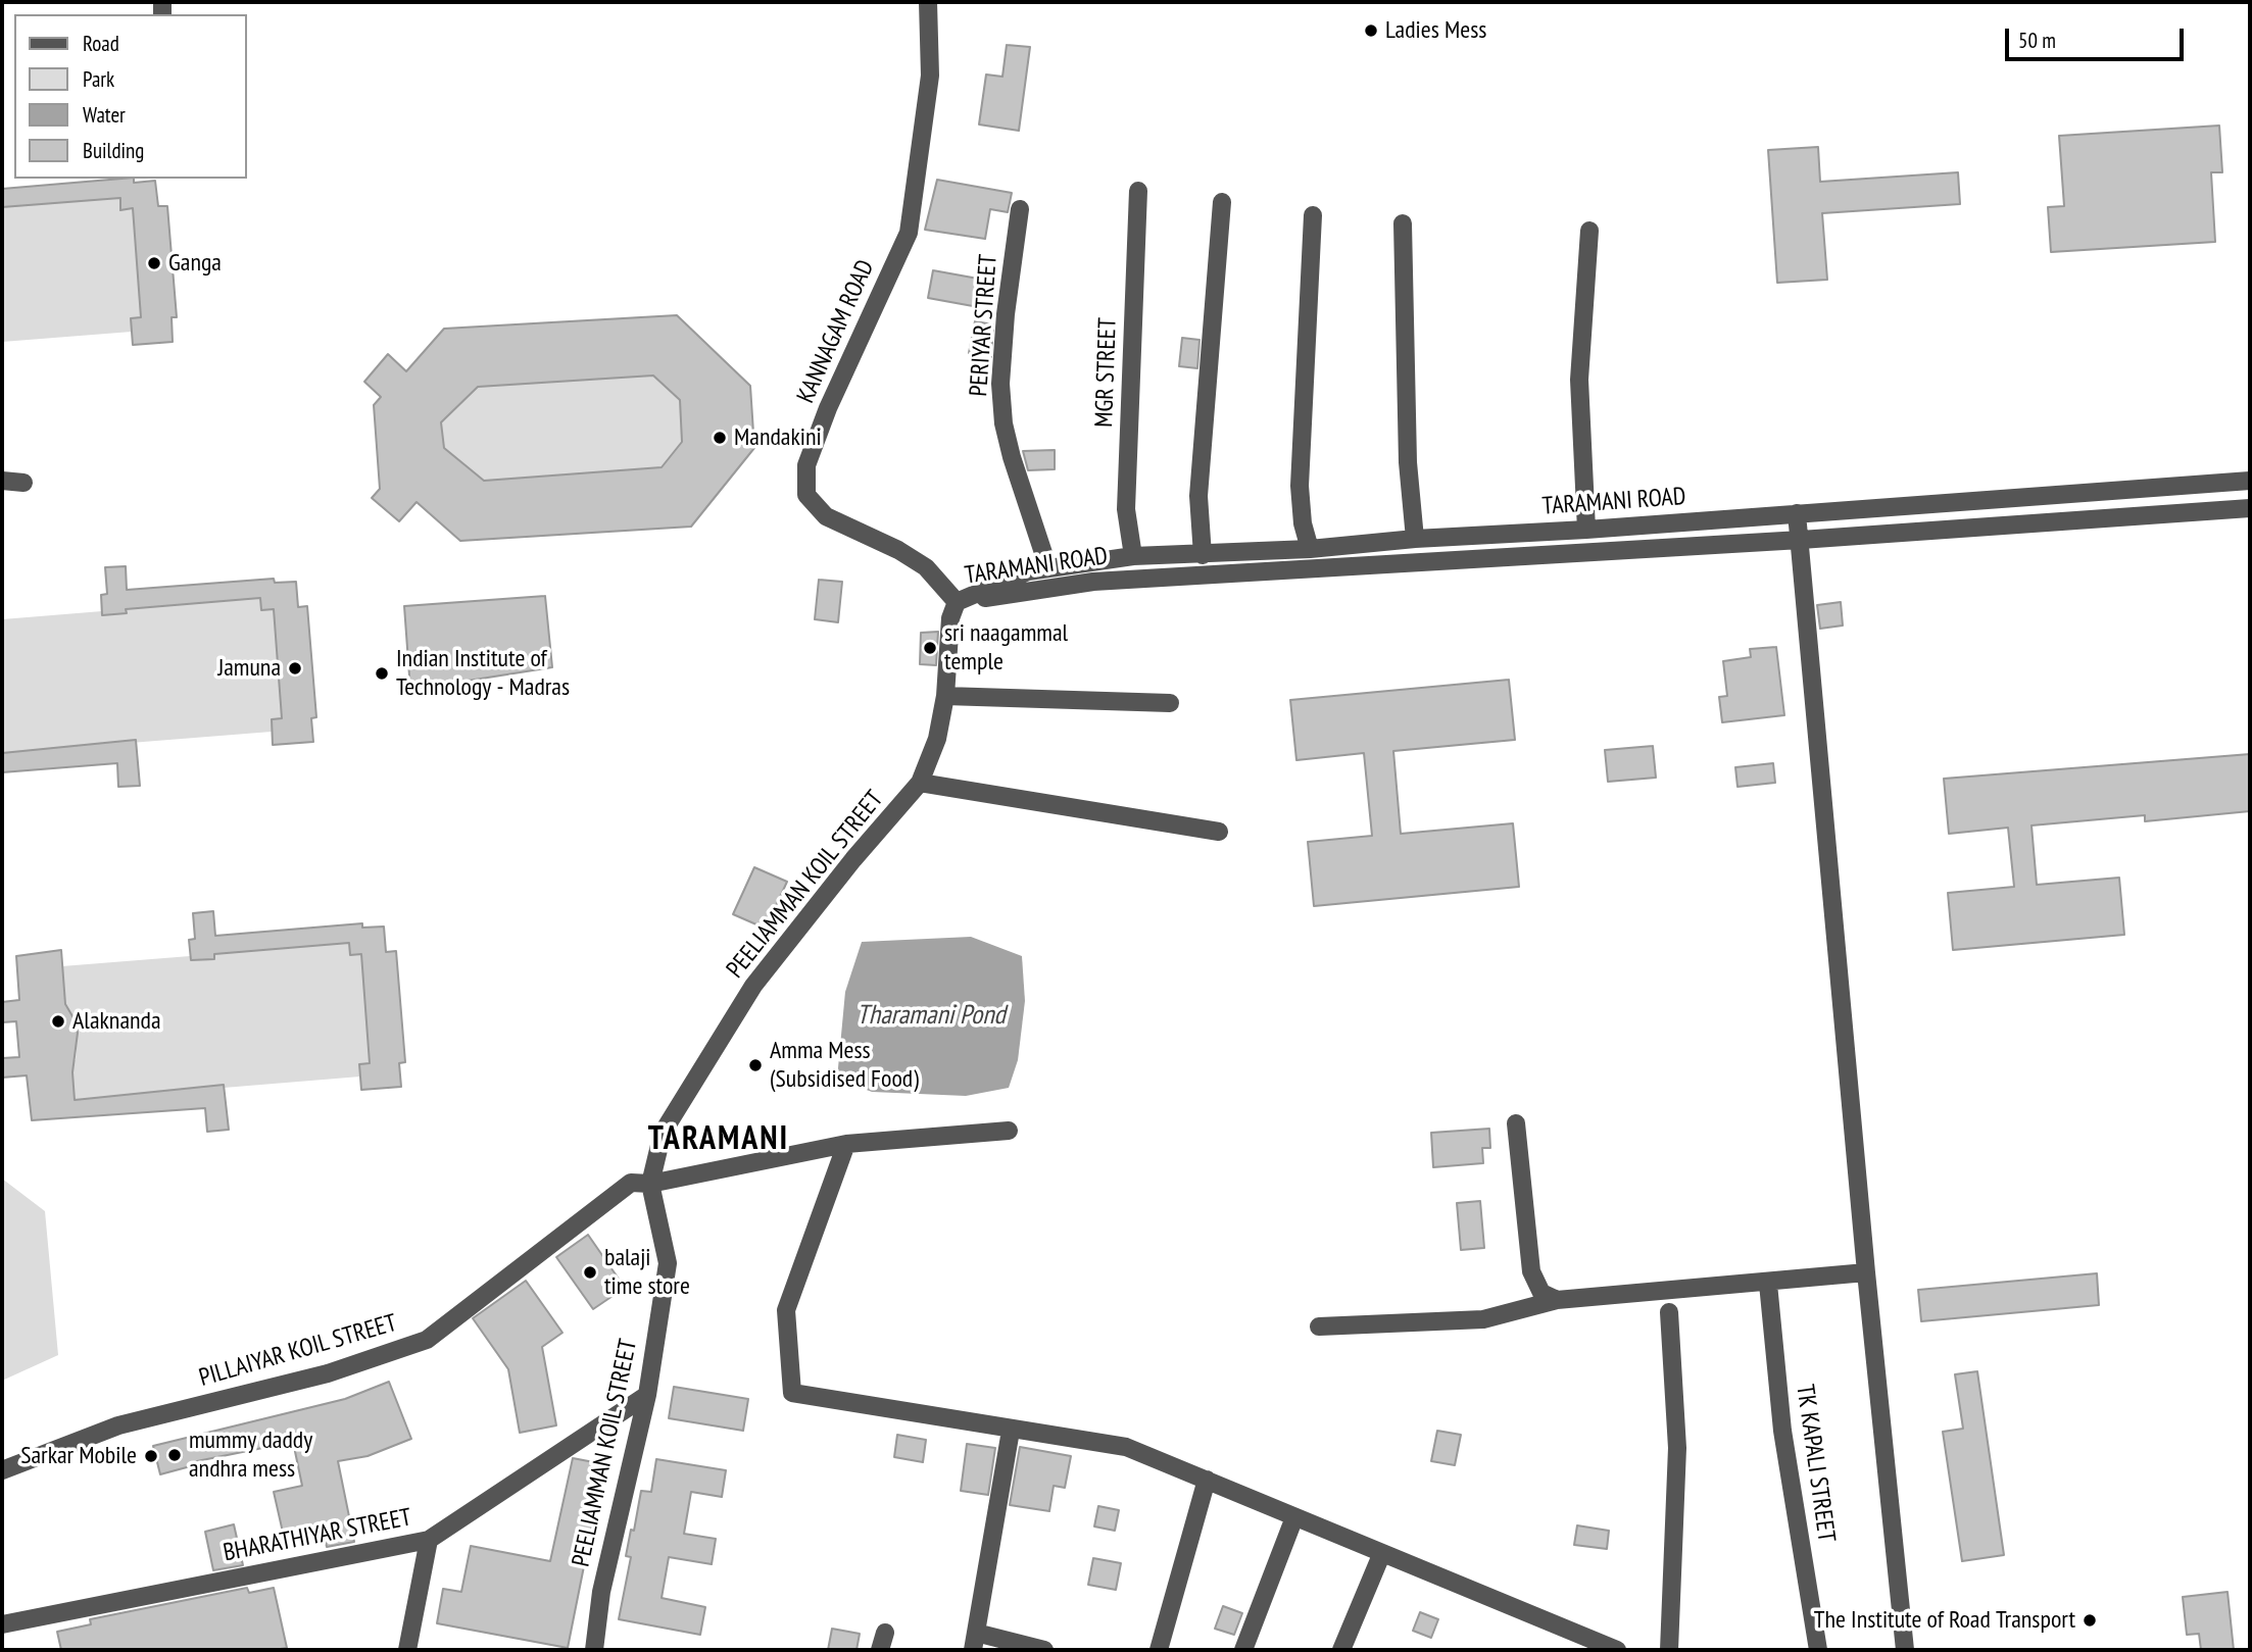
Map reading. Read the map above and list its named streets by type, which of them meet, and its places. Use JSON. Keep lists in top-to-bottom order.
{
  "streets": {
    "street": [
      "PERIYAR STREET",
      "KANNAGAM ROAD",
      "MGR STREET",
      "TARAMANI ROAD",
      "PEELIAMMAN KOIL STREET",
      "PILLAIYAR KOIL STREET",
      "TK KAPALI STREET",
      "BHARATHIYAR STREET"
    ]
  },
  "crossings": [
    ["PERIYAR STREET", "TARAMANI ROAD"],
    ["KANNAGAM ROAD", "TARAMANI ROAD"],
    ["KANNAGAM ROAD", "PEELIAMMAN KOIL STREET"],
    ["MGR STREET", "TARAMANI ROAD"],
    ["TARAMANI ROAD", "PEELIAMMAN KOIL STREET"],
    ["PEELIAMMAN KOIL STREET", "PILLAIYAR KOIL STREET"],
    ["PEELIAMMAN KOIL STREET", "BHARATHIYAR STREET"]
  ],
  "districts": ["TARAMANI"],
  "water": ["Tharamani Pond"],
  "places": [
    "Ladies Mess",
    "Ganga",
    "Mandakini",
    "sri naagammal temple",
    "Jamuna",
    "Indian Institute of Technology - Madras",
    "Alaknanda",
    "Amma Mess (Subsidised Food)",
    "balaji time store",
    "mummy daddy andhra mess",
    "Sarkar Mobile",
    "The Institute of Road Transport"
  ],
  "legend": [
    "Road",
    "Park",
    "Water",
    "Building"
  ],
  "scale_bar": "50 m"
}
